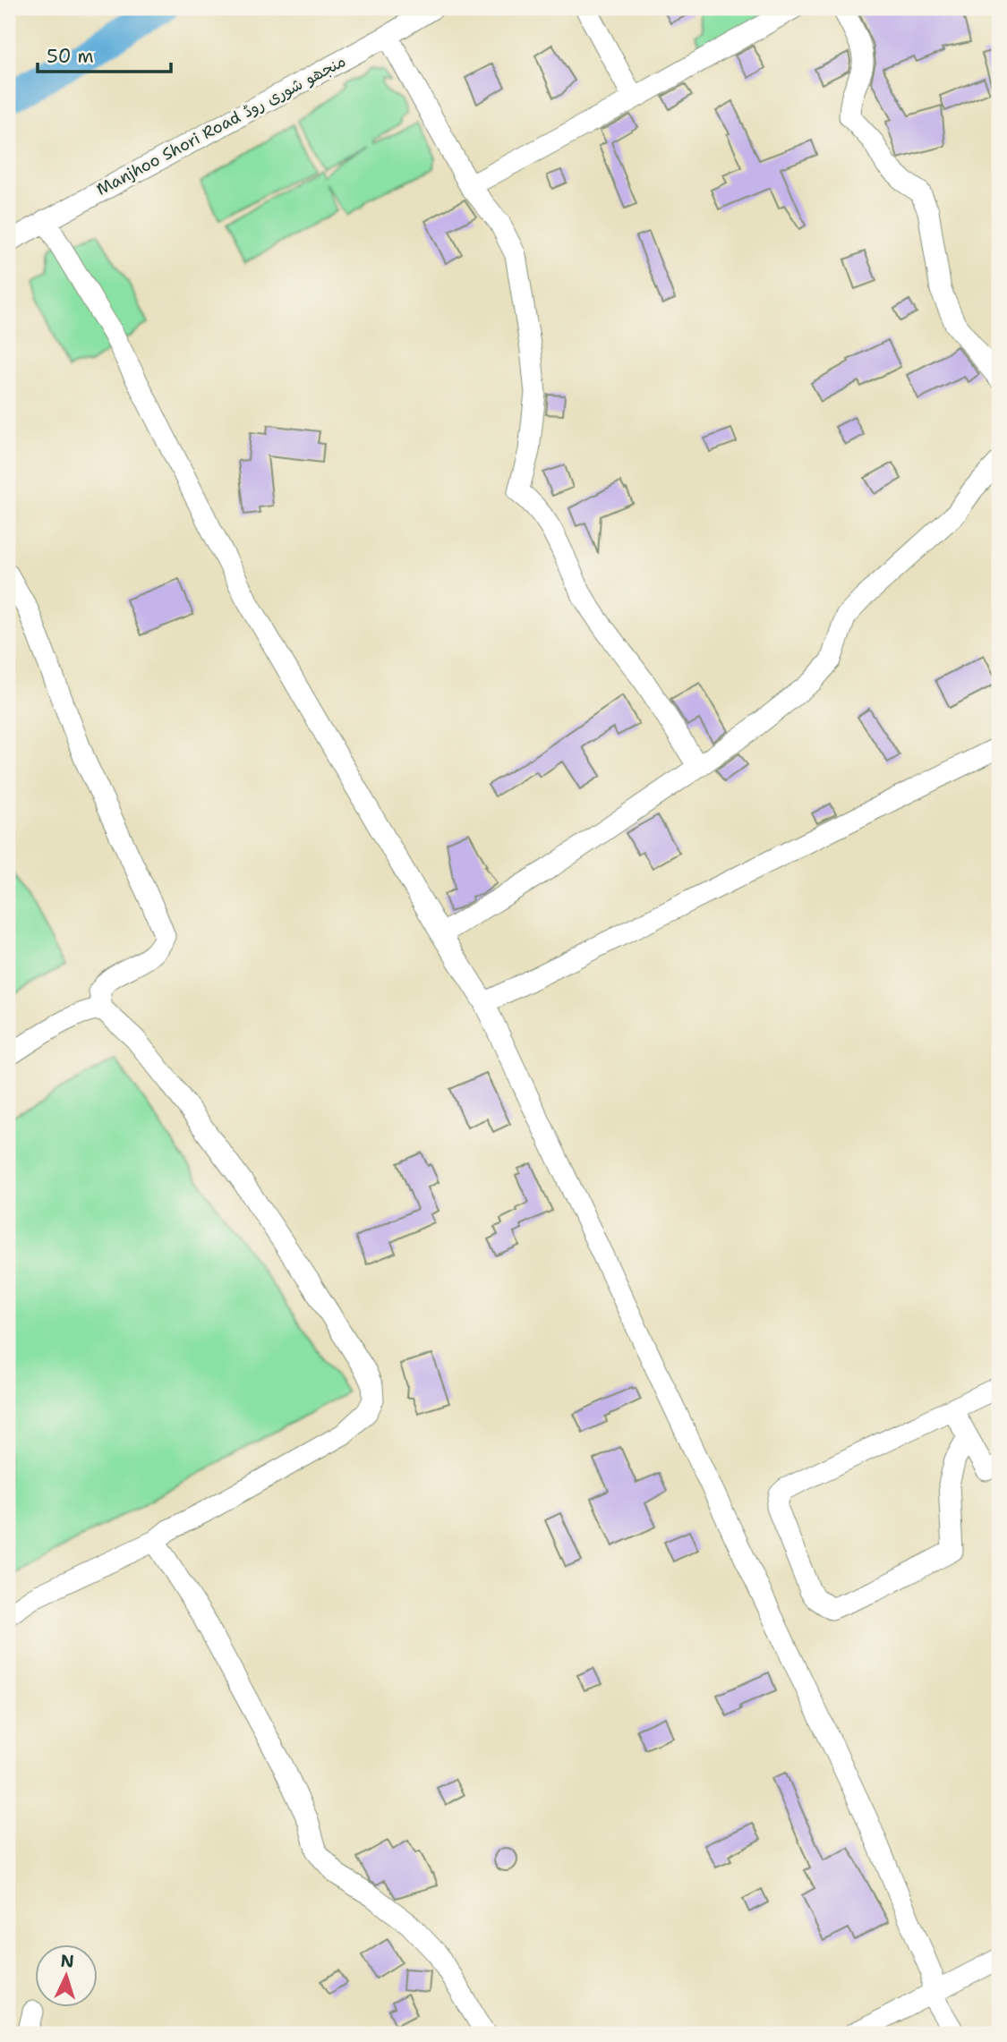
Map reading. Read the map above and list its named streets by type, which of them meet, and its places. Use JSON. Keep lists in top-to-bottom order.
{
  "streets": {
    "street": ["Manjhoo Shori Road منجھو شوری روڈ"]
  },
  "scale_bar": "50 m",
  "north": "top"
}
